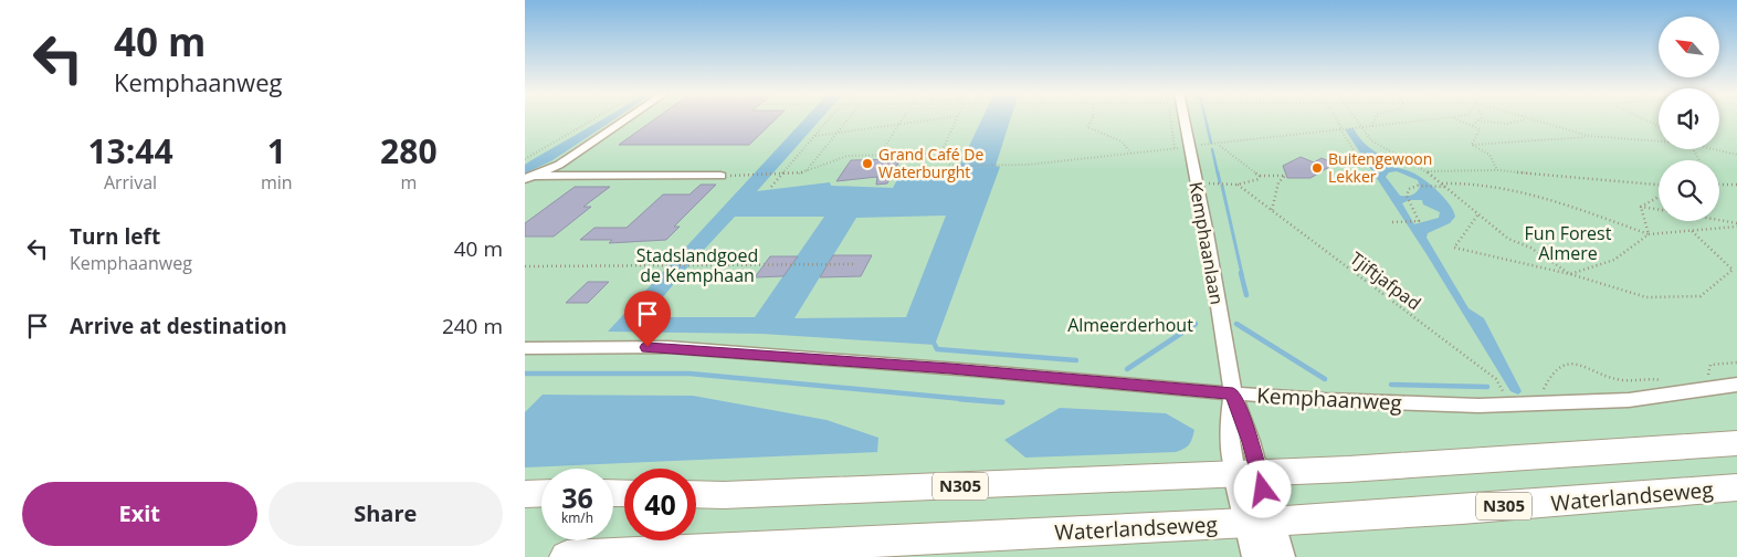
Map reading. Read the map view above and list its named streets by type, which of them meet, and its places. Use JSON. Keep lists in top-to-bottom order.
{
  "streets": {
    "main road": ["N305", "Waterlandseweg"],
    "street": ["Kemphaanlaan", "Kemphaanweg"],
    "path": ["Tjiftjafpad"]
  },
  "crossings": [
    ["Kemphaanlaan", "Kemphaanweg"],
    ["Kemphaanlaan", "N305"],
    ["Tjiftjafpad", "Kemphaanweg"]
  ],
  "parks": ["Fun Forest Almere", "Stadslandgoed de Kemphaan", "Almeerderhout"],
  "places": ["Grand Café De Waterburght", "Buitengewoon Lekker"],
  "north": "top left",
  "page": {
    "turn": ["40 m", "Kemphaanweg"],
    "eta": [
      "13:44",
      "Arrival",
      "1",
      "min",
      "280",
      "m"
    ],
    "list": [
      {
        "name": "Turn left",
        "note": "Kemphaanweg",
        "value": "40 m"
      },
      {
        "name": "Arrive at destination",
        "value": "240 m"
      }
    ],
    "speed": "36 km/h",
    "limit": "40",
    "buttons": ["Exit", "Share"]
  }
}
